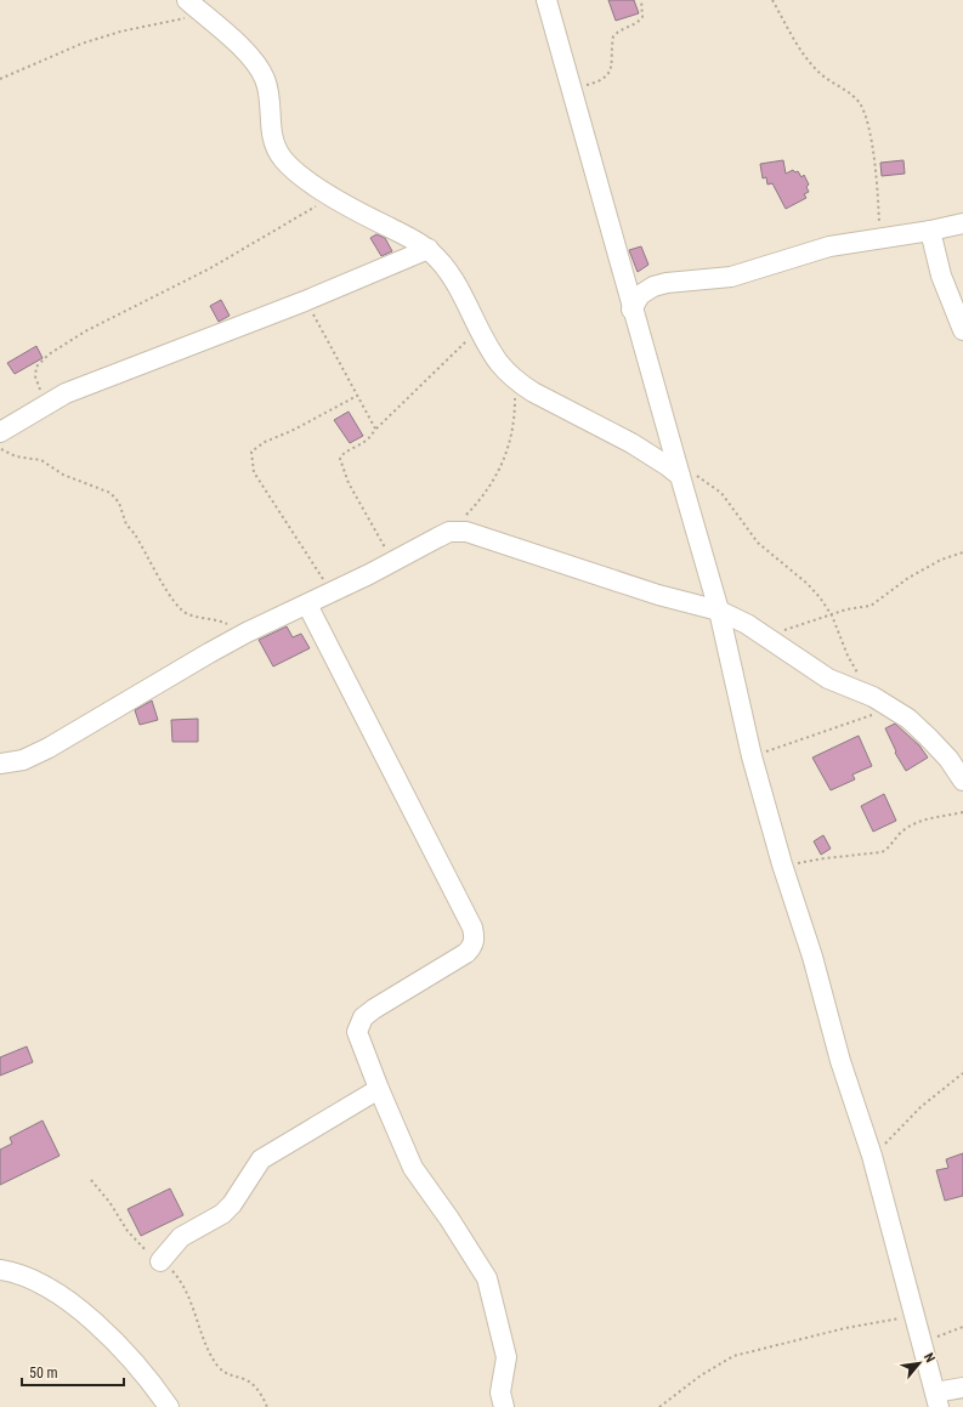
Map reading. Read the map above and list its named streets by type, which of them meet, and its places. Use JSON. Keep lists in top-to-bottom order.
{
  "scale_bar": "50 m",
  "north": "top right"
}
